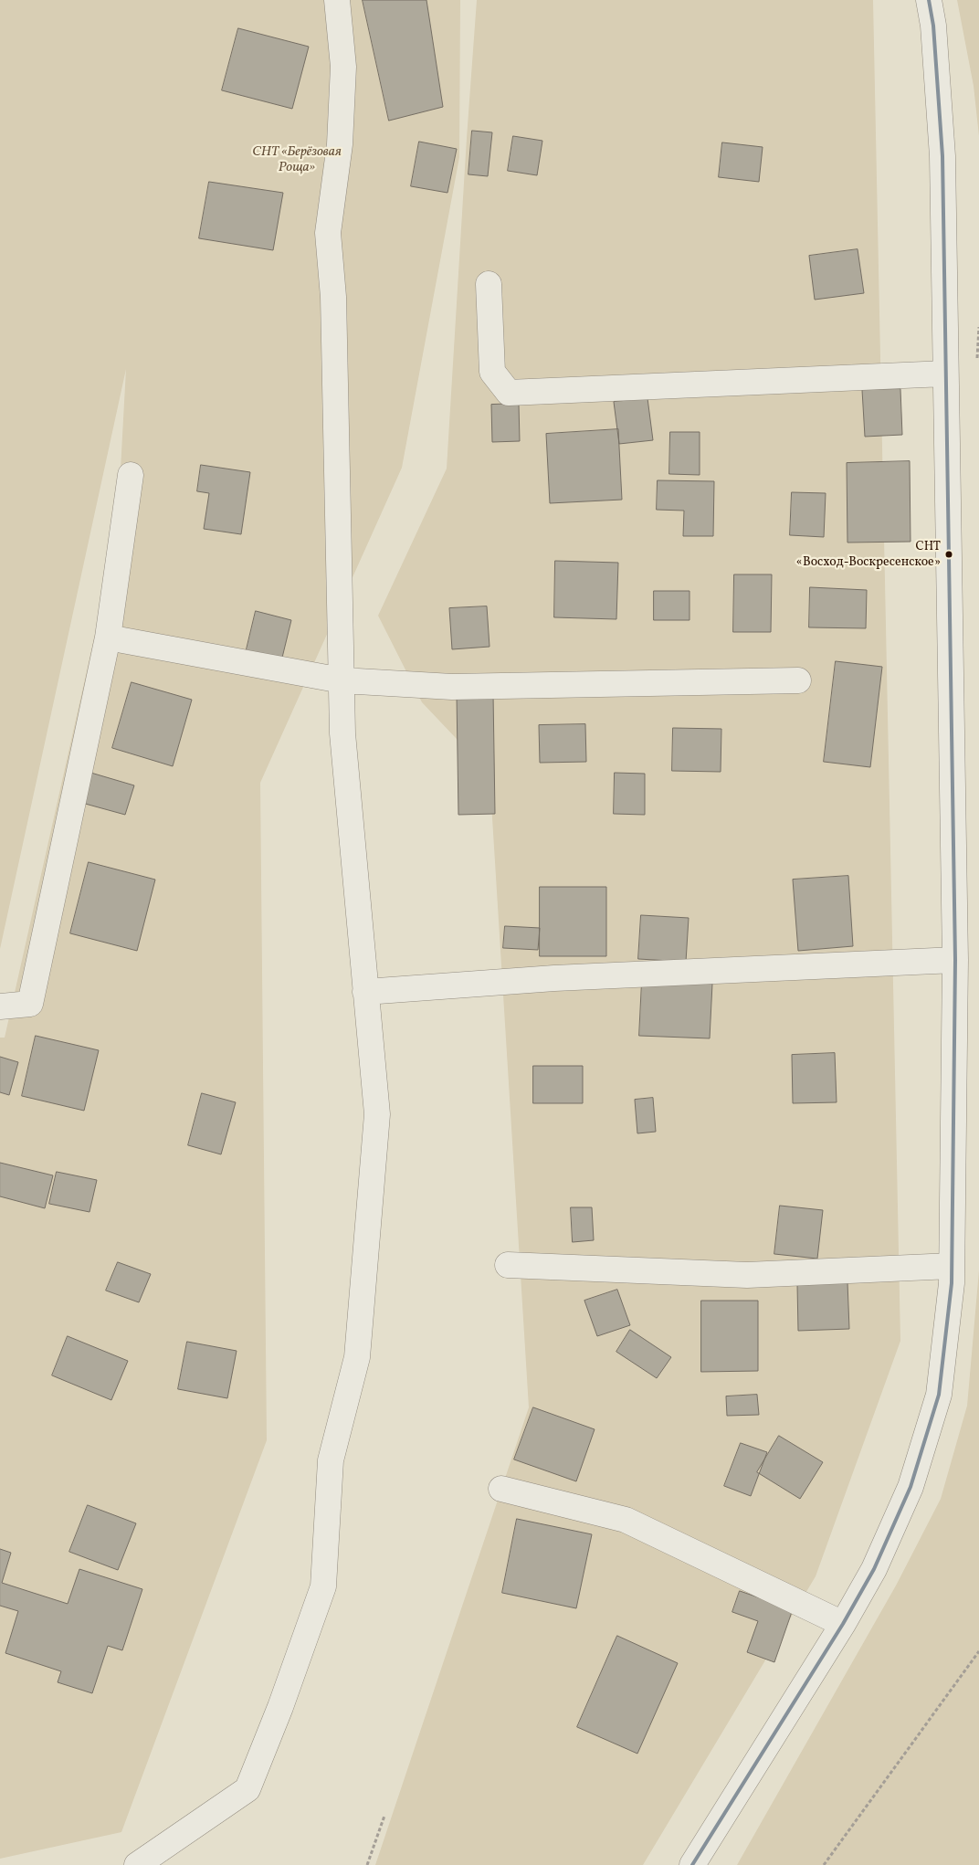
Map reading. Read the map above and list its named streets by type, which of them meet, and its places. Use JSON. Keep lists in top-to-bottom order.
{
  "parks": ["СНТ «Берёзовая Роща»"],
  "places": ["СНТ «Восход-Воскресенское»"]
}
